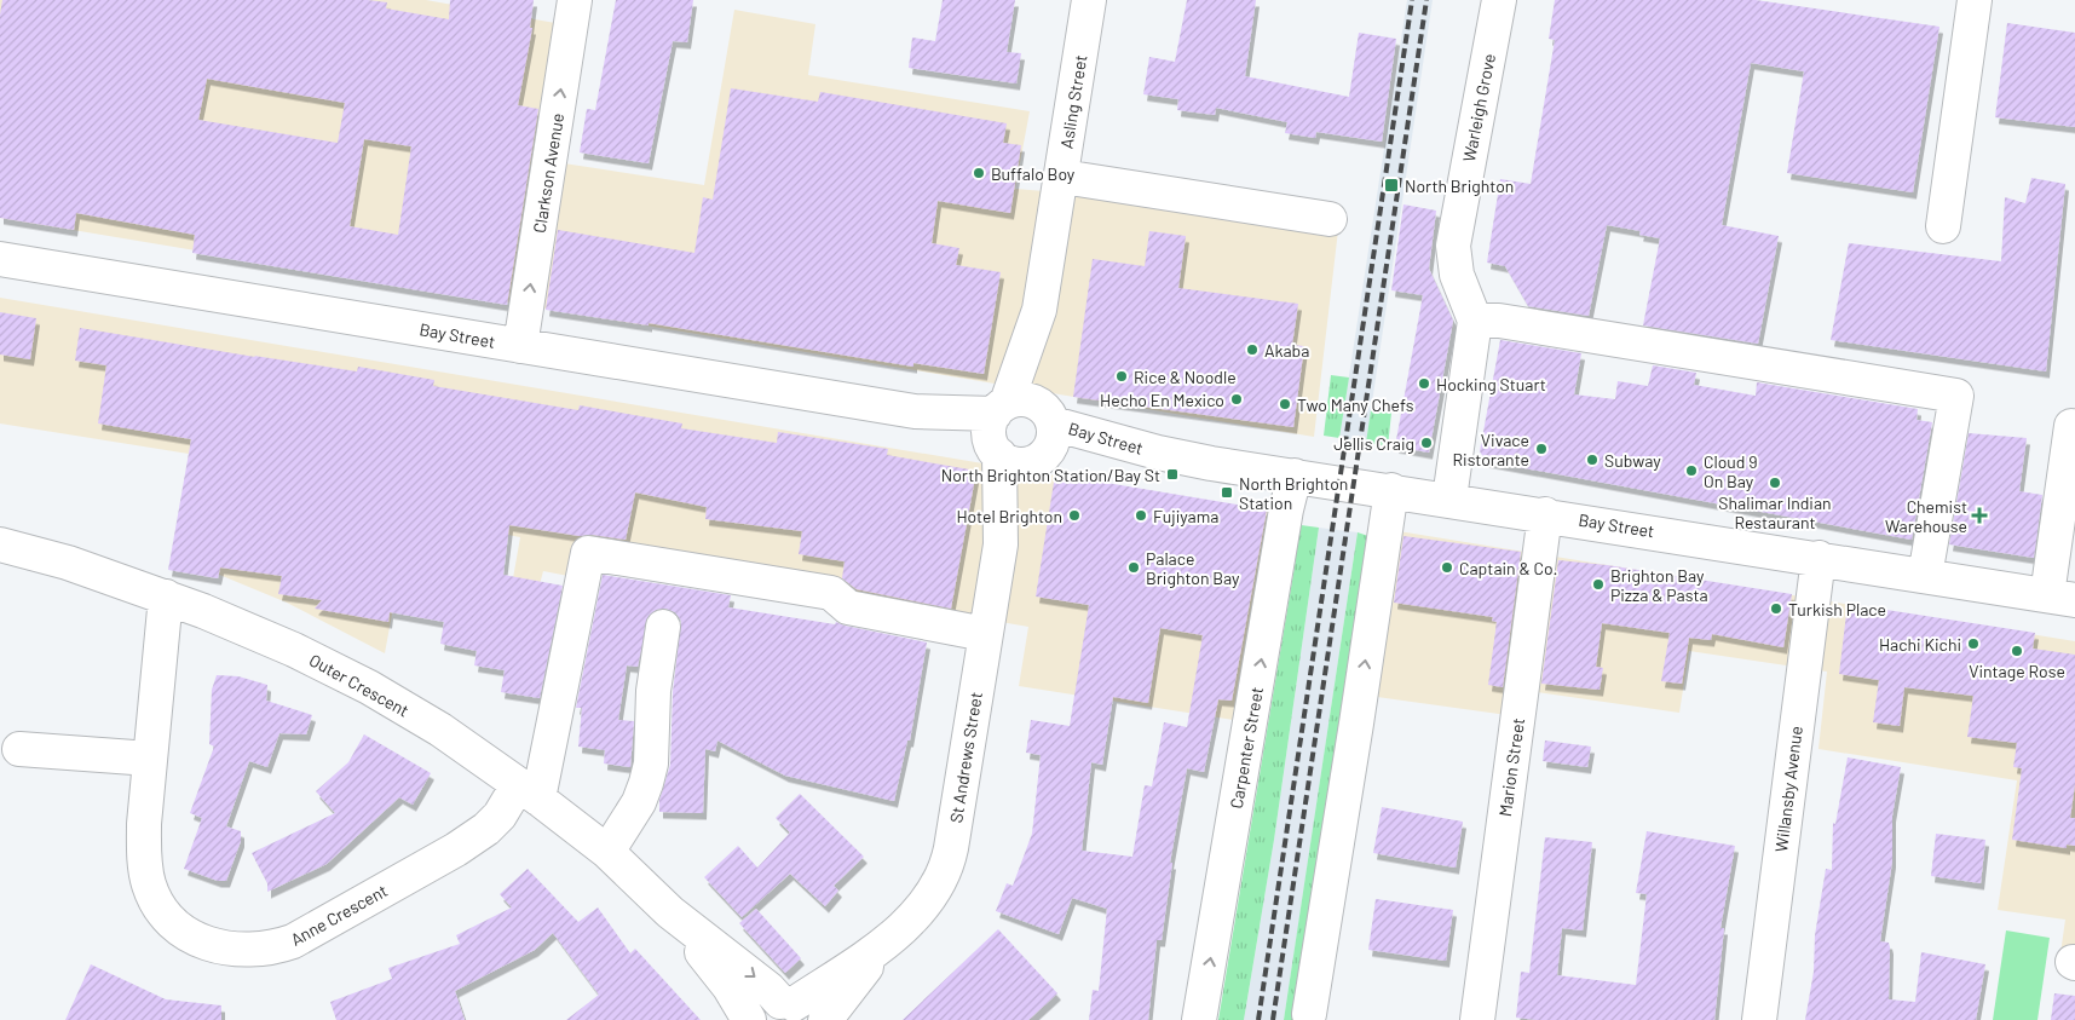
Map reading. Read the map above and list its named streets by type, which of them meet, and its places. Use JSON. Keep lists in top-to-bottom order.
{
  "streets": {
    "street": [
      "Asling Street",
      "Warleigh Grove",
      "Clarkson Avenue",
      "Bay Street",
      "Outer Crescent",
      "Carpenter Street",
      "St Andrews Street",
      "Marion Street",
      "Willansby Avenue",
      "Anne Crescent"
    ]
  },
  "crossings": [
    ["Asling Street", "Bay Street"],
    ["Asling Street", "St Andrews Street"],
    ["Warleigh Grove", "Bay Street"],
    ["Clarkson Avenue", "Bay Street"],
    ["Bay Street", "Carpenter Street"],
    ["Bay Street", "St Andrews Street"],
    ["Bay Street", "Marion Street"],
    ["Bay Street", "Willansby Avenue"],
    ["Outer Crescent", "St Andrews Street"],
    ["Outer Crescent", "Anne Crescent"]
  ],
  "one_way": ["Clarkson Avenue"],
  "places": {
    "other": [
      "Buffalo Boy",
      "Akaba",
      "Rice & Noodle",
      "Hocking Stuart",
      "Hecho En Mexico",
      "Two Many Chefs",
      "Jellis Craig",
      "Vivace Ristorante",
      "Subway",
      "Cloud 9 On Bay",
      "Shalimar Indian Restaurant",
      "Hotel Brighton",
      "Fujiyama",
      "Palace Brighton Bay",
      "Captain & Co.",
      "Brighton Bay Pizza & Pasta",
      "Turkish Place",
      "Hachi Kichi",
      "Vintage Rose"
    ],
    "transit": ["North Brighton", "North Brighton Station/Bay St", "North Brighton Station"],
    "health": ["Chemist Warehouse"]
  }
}
